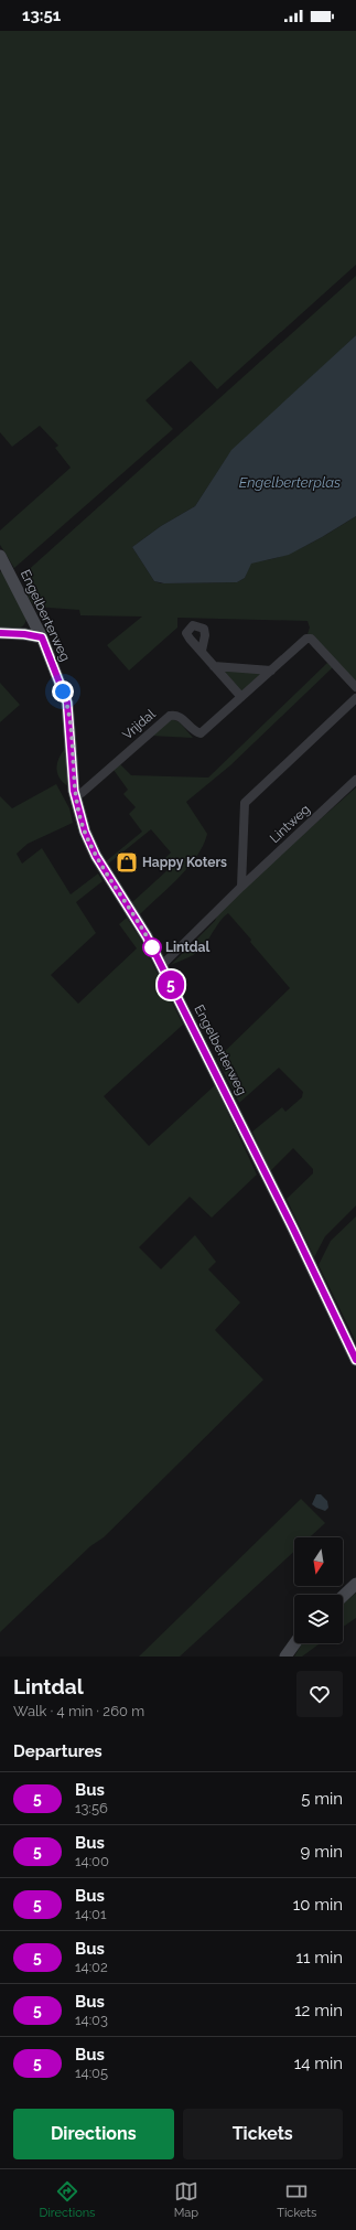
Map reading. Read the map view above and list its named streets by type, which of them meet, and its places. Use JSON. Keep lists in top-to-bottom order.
{
  "streets": {
    "street": ["Engelberterweg", "Vrijdal", "Lintweg"]
  },
  "crossings": [
    ["Engelberterweg", "Vrijdal"]
  ],
  "water": ["Engelberterplas"],
  "places": {
    "shop": ["Happy Koters"],
    "other": ["Lintdal"]
  },
  "lines": ["bus line 5"],
  "north": "bottom",
  "page": {
    "status": "13:51",
    "on_map": "5",
    "heading": [
      ["Lintdal", "Walk · 4 min · 260 m"],
      "Departures"
    ],
    "list": [
      {
        "mark": "5",
        "name": "Bus",
        "note": "13:56",
        "value": "5 min"
      },
      {
        "mark": "5",
        "name": "Bus",
        "note": "14:00",
        "value": "9 min"
      },
      {
        "mark": "5",
        "name": "Bus",
        "note": "14:01",
        "value": "10 min"
      },
      {
        "mark": "5",
        "name": "Bus",
        "note": "14:02",
        "value": "11 min"
      },
      {
        "mark": "5",
        "name": "Bus",
        "note": "14:03",
        "value": "12 min"
      },
      {
        "mark": "5",
        "name": "Bus",
        "note": "14:05",
        "value": "14 min"
      }
    ],
    "buttons": ["Directions", "Tickets"],
    "tabs": ["Directions", "Map", "Tickets"]
  }
}
